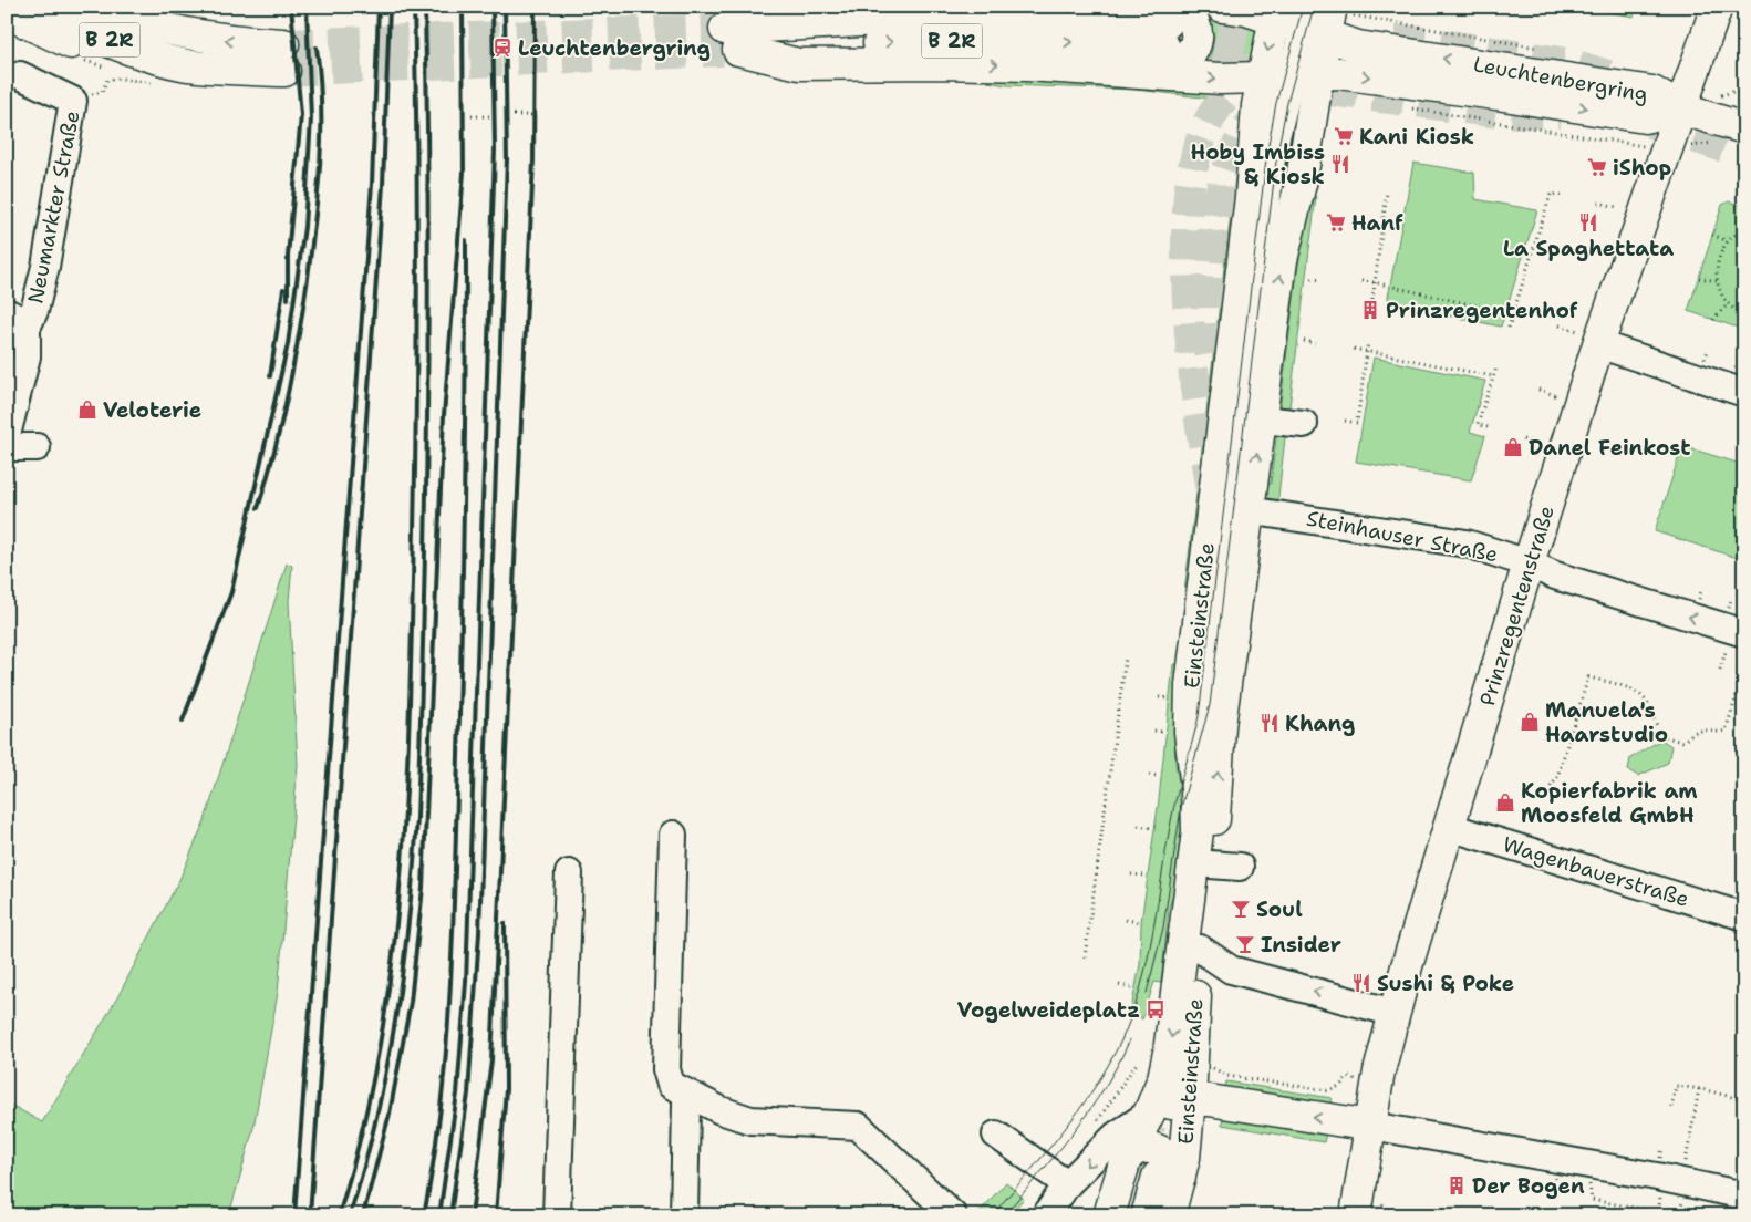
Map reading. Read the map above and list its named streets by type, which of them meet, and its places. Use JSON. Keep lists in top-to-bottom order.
{
  "streets": {
    "main road": [
      "B 2R",
      "Leuchtenbergring",
      "Prinzregentenstraße",
      "Einsteinstraße"
    ],
    "street": ["Neumarkter Straße", "Steinhauser Straße", "Wagenbauerstraße"]
  },
  "crossings": [
    ["B 2R", "Leuchtenbergring"],
    ["Leuchtenbergring", "Prinzregentenstraße"],
    ["Leuchtenbergring", "Einsteinstraße"],
    ["Steinhauser Straße", "Prinzregentenstraße"],
    ["Steinhauser Straße", "Einsteinstraße"],
    ["Prinzregentenstraße", "Wagenbauerstraße"]
  ],
  "places": {
    "station": ["Leuchtenbergring"],
    "supermarket": ["Kani Kiosk", "iShop", "Hanf"],
    "restaurant": [
      "Hoby Imbiss & Kiosk",
      "La Spaghettata",
      "Khang",
      "Sushi & Poke"
    ],
    "building": ["Prinzregentenhof", "Der Bogen"],
    "shop": [
      "Veloterie",
      "Danel Feinkost",
      "Manuela's Haarstudio",
      "Kopierfabrik am Moosfeld GmbH"
    ],
    "bar": ["Soul", "Insider"],
    "bus stop": ["Vogelweideplatz"]
  }
}
